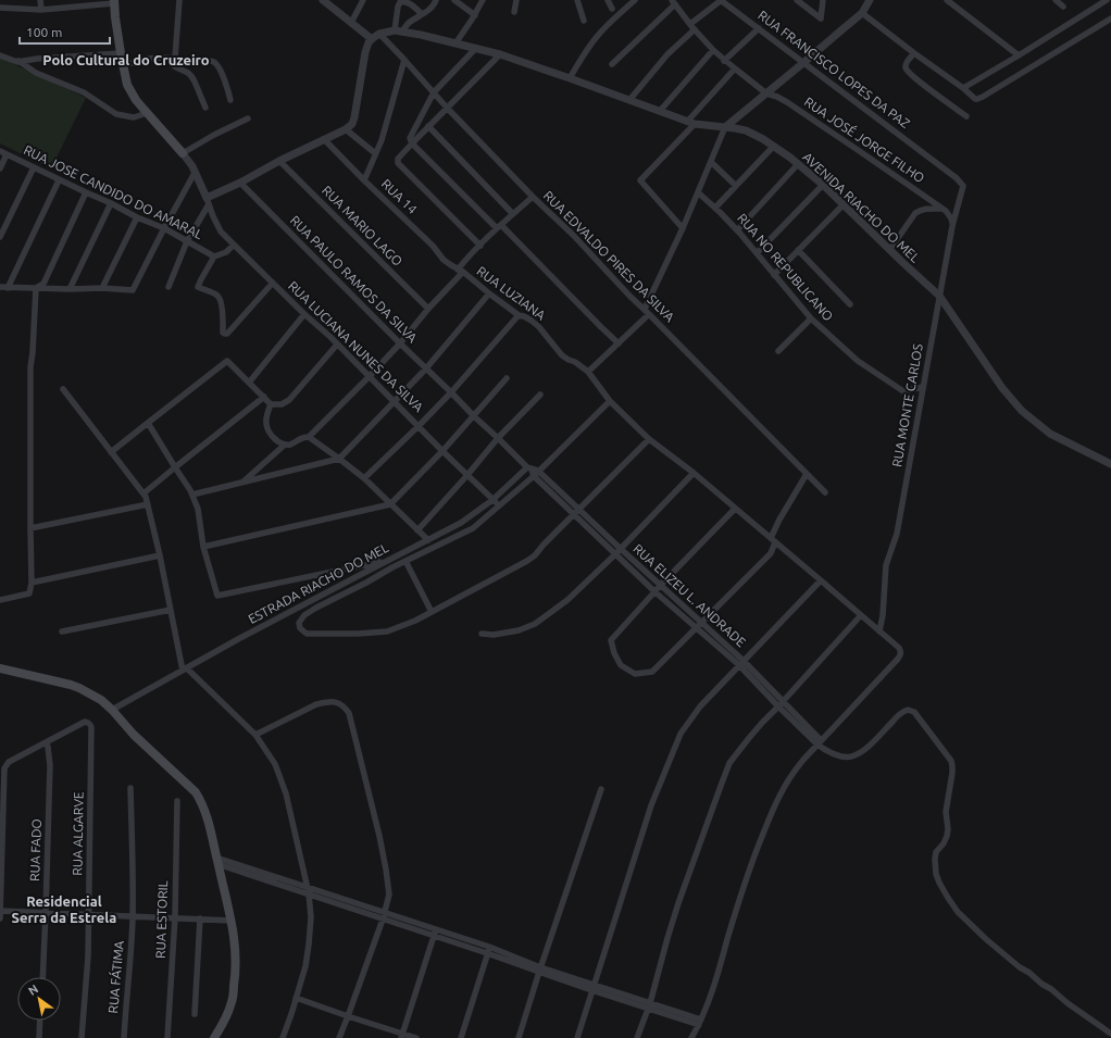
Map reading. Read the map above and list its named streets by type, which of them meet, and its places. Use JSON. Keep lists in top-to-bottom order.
{
  "streets": {
    "street": [
      "RUA FRANCISCO LOPES DA PAZ",
      "RUA JOSÉ JORGE FILHO",
      "RUA JOSE CANDIDO DO AMARAL",
      "RUA 14",
      "AVENIDA RIACHO DO MEL",
      "RUA MARIO LAGO",
      "RUA EDVALDO PIRES DA SILVA",
      "RUA NO REPUBLICANO",
      "RUA PAULO RAMOS DA SILVA",
      "RUA LUZIANA",
      "RUA LUCIANA NUNES DA SILVA",
      "RUA MONTE CARLOS",
      "ESTRADA RIACHO DO MEL",
      "RUA ELIZEU L. ANDRADE",
      "RUA ALGARVE",
      "RUA FADO",
      "RUA ESTORIL",
      "RUA FÁTIMA"
    ]
  },
  "crossings": [
    ["RUA FRANCISCO LOPES DA PAZ", "RUA JOSÉ JORGE FILHO"],
    ["RUA FRANCISCO LOPES DA PAZ", "RUA MONTE CARLOS"],
    ["RUA JOSÉ JORGE FILHO", "RUA MONTE CARLOS"],
    ["RUA 14", "RUA LUZIANA"],
    ["AVENIDA RIACHO DO MEL", "RUA EDVALDO PIRES DA SILVA"],
    ["AVENIDA RIACHO DO MEL", "RUA MONTE CARLOS"],
    ["RUA NO REPUBLICANO", "RUA MONTE CARLOS"],
    ["RUA PAULO RAMOS DA SILVA", "ESTRADA RIACHO DO MEL"],
    ["RUA PAULO RAMOS DA SILVA", "RUA ELIZEU L. ANDRADE"],
    ["RUA LUCIANA NUNES DA SILVA", "ESTRADA RIACHO DO MEL"],
    ["ESTRADA RIACHO DO MEL", "RUA ELIZEU L. ANDRADE"],
    ["RUA ALGARVE", "RUA FADO"]
  ],
  "districts": ["Polo Cultural do Cruzeiro", "Residencial Serra da Estrela"],
  "scale_bar": "100 m",
  "north": "top left"
}
